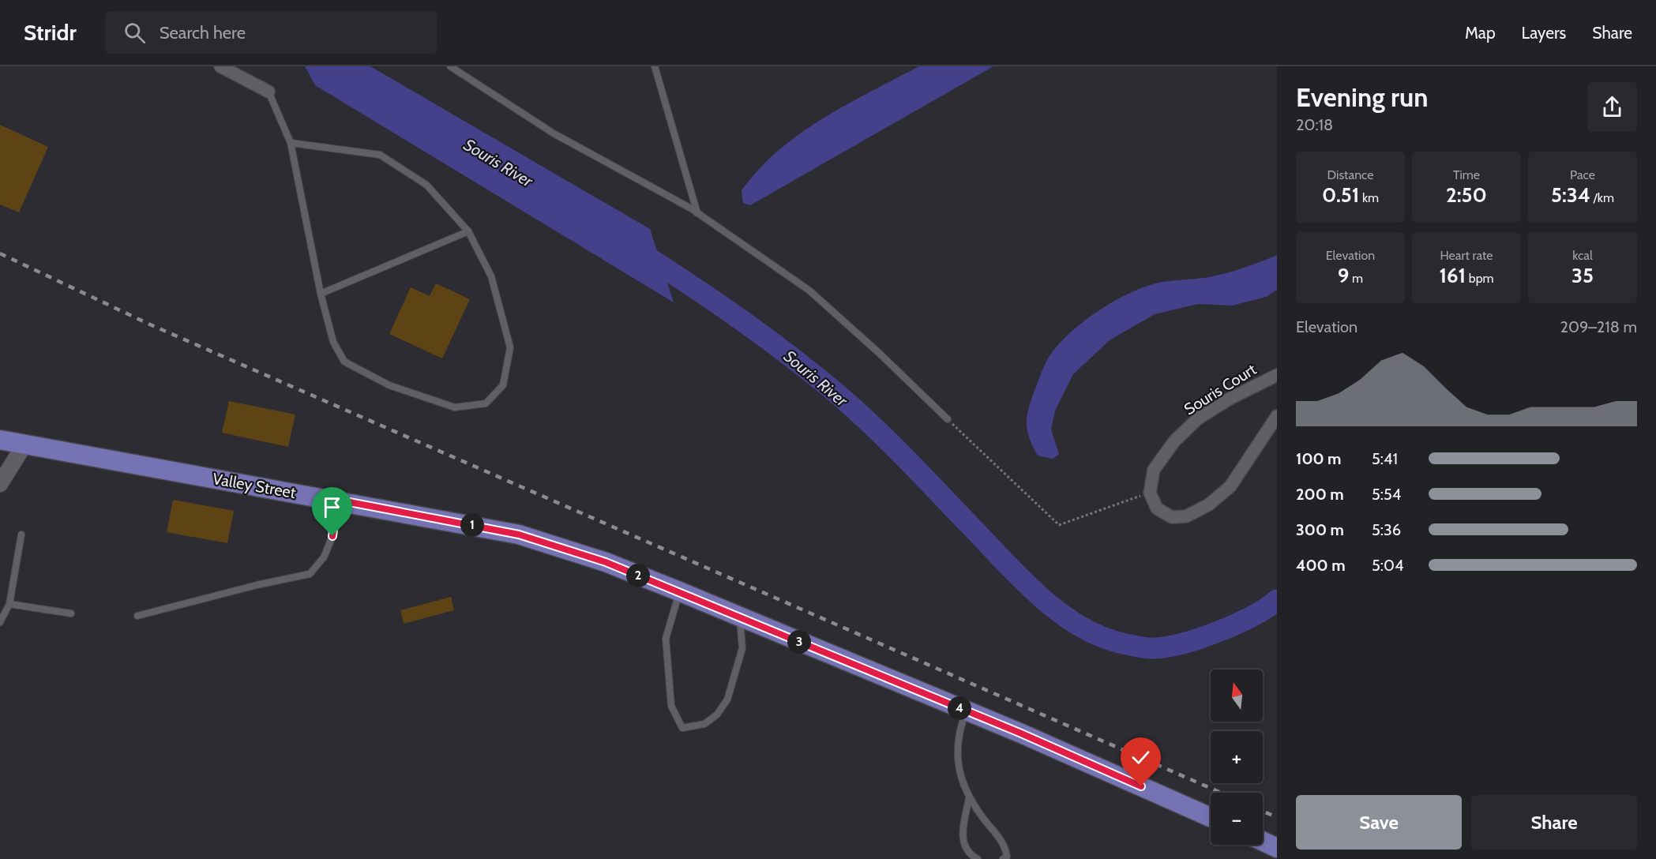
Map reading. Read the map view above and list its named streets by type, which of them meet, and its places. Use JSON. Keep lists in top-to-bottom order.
{
  "streets": {
    "main road": ["Valley Street"],
    "street": ["Souris Court"]
  },
  "water": ["Souris River"],
  "north": "top",
  "page": {
    "header": "Stridr",
    "search": "Search here",
    "nav": ["Map", "Layers", "Share"],
    "heading": ["Evening run", "20:18"],
    "stats": [
      ["Distance", "0.51 km"],
      ["Time", "2:50"],
      ["Pace", "5:34 /km"],
      ["Elevation", "9 m"],
      ["Heart rate", "161 bpm"],
      ["kcal", "35"]
    ],
    "chart": ["Elevation", "209–218 m"],
    "list": [
      {
        "name": "100 m",
        "note": "5:41"
      },
      {
        "name": "200 m",
        "note": "5:54"
      },
      {
        "name": "300 m",
        "note": "5:36"
      },
      {
        "name": "400 m",
        "note": "5:04"
      }
    ],
    "pins": [
      "1",
      "2",
      "3",
      "4"
    ],
    "map_buttons": ["+", "−"],
    "buttons": ["Save", "Share"]
  }
}
